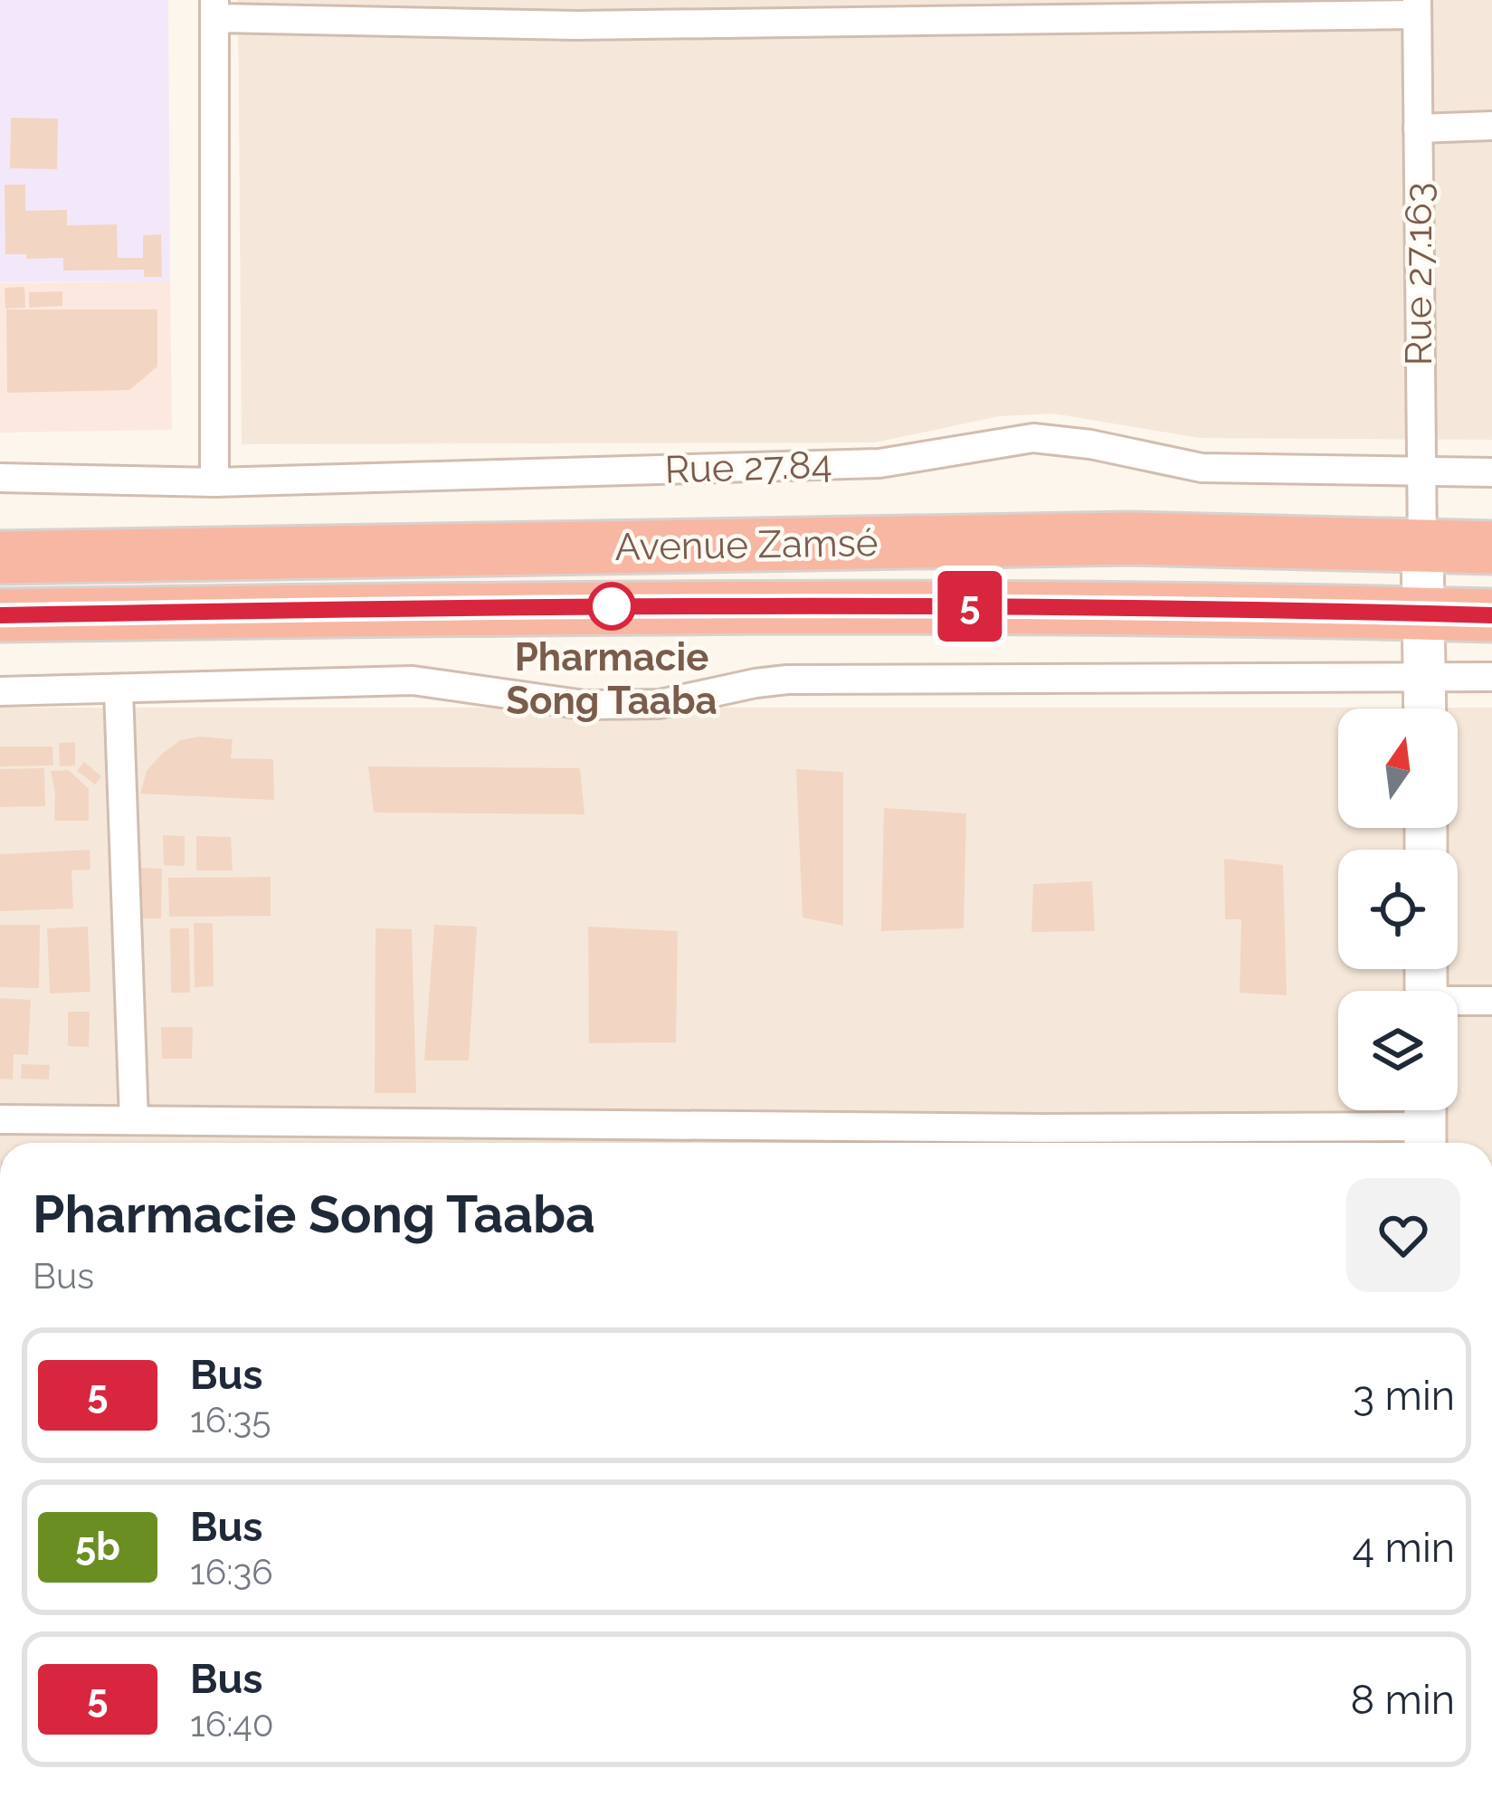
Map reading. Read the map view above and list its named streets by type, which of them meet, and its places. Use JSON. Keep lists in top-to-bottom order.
{
  "streets": {
    "highway": ["Avenue Zamsé"],
    "street": ["Rue 27.163", "Rue 27.84"]
  },
  "crossings": [
    ["Rue 27.163", "Rue 27.84"],
    ["Rue 27.163", "Avenue Zamsé"]
  ],
  "places": ["Pharmacie Song Taaba"],
  "lines": ["bus line 5"],
  "north": "top",
  "page": {
    "on_map": "5",
    "heading": ["Pharmacie Song Taaba", "Bus"],
    "list": [
      {
        "mark": "5",
        "name": "Bus",
        "note": "16:35",
        "value": "3 min"
      },
      {
        "mark": "5b",
        "name": "Bus",
        "note": "16:36",
        "value": "4 min"
      },
      {
        "mark": "5",
        "name": "Bus",
        "note": "16:40",
        "value": "8 min"
      }
    ]
  }
}
